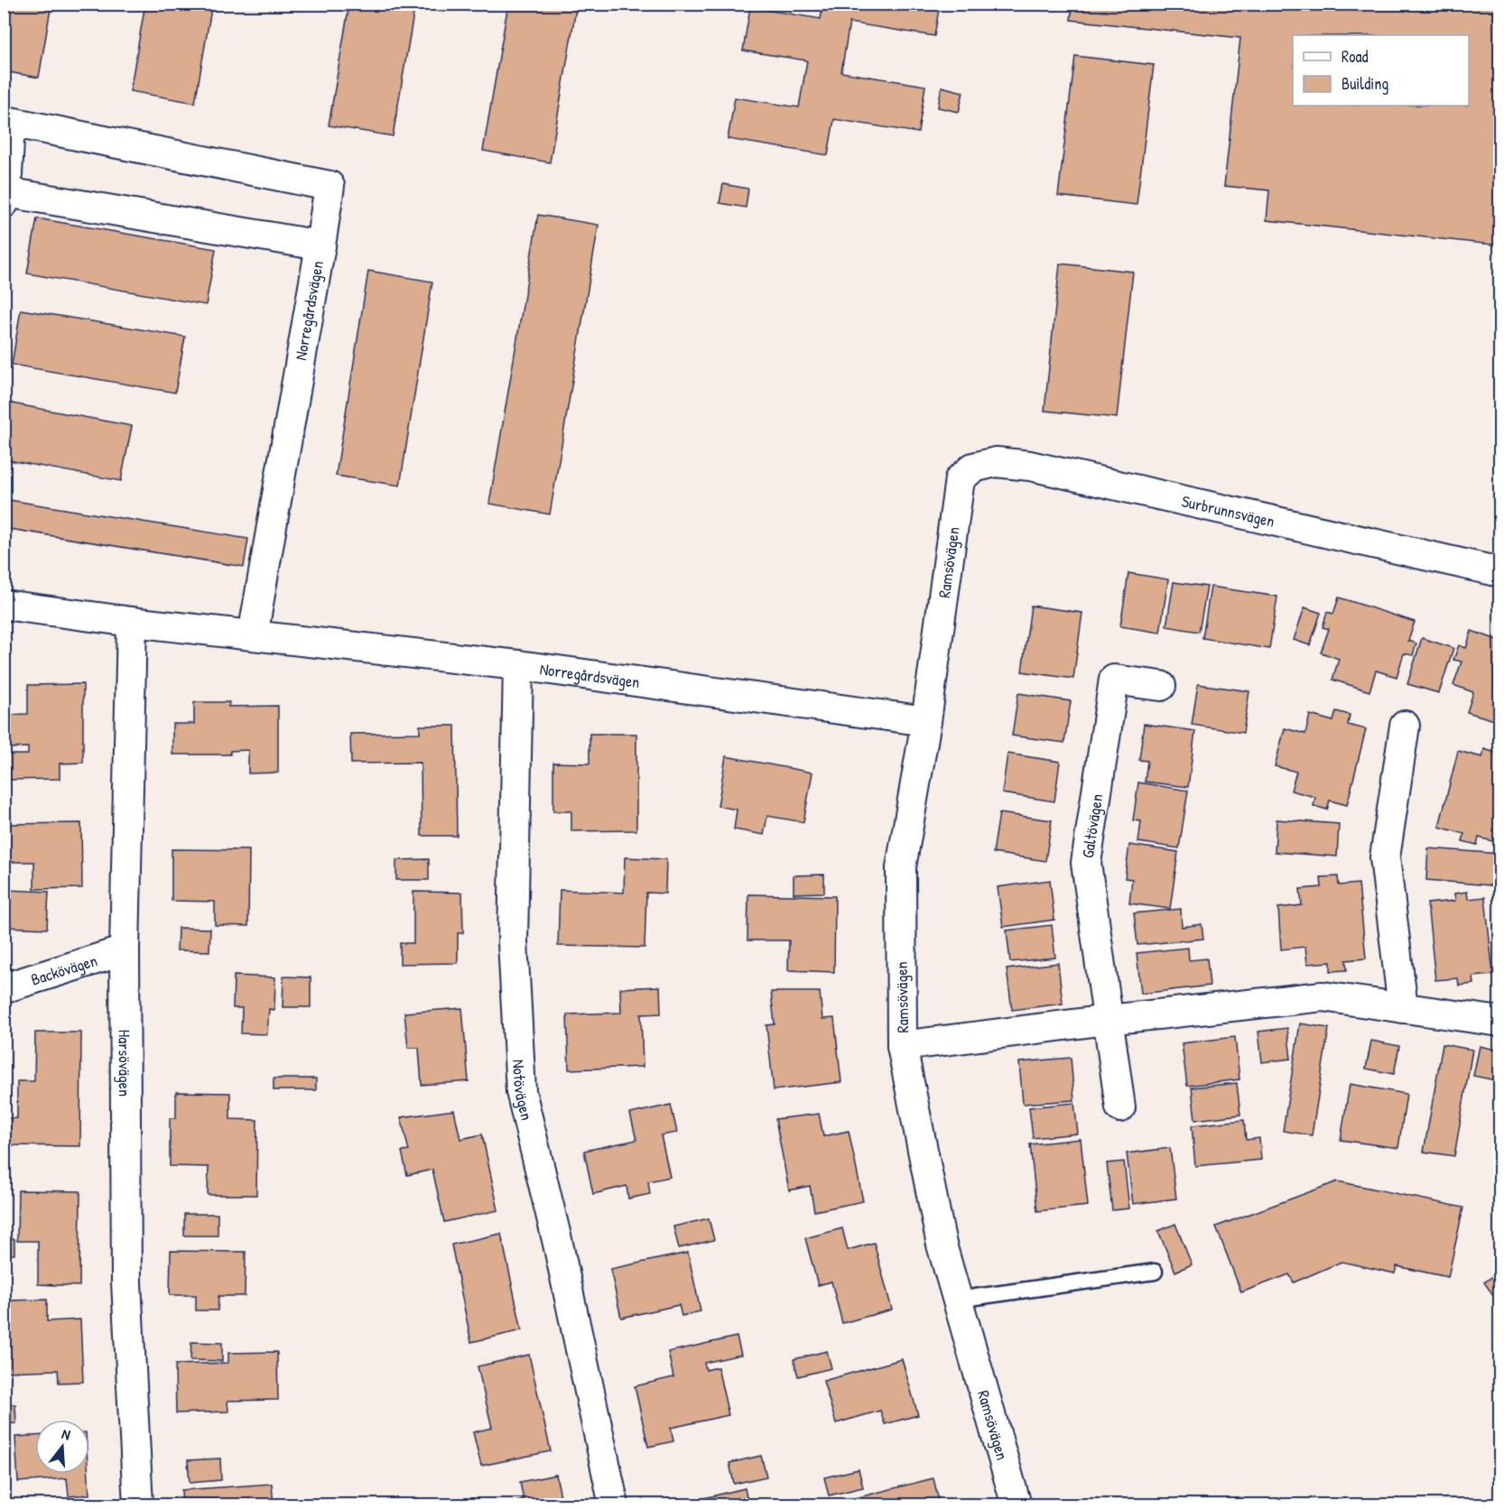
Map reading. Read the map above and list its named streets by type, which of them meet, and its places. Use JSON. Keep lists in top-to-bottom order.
{
  "streets": {
    "street": [
      "Norregårdsvägen",
      "Surbrunnsvägen",
      "Ramsövägen",
      "Galtövägen",
      "Backövägen",
      "Harsövägen",
      "Notövägen"
    ]
  },
  "crossings": [
    ["Norregårdsvägen", "Ramsövägen"],
    ["Norregårdsvägen", "Harsövägen"],
    ["Norregårdsvägen", "Notövägen"],
    ["Surbrunnsvägen", "Ramsövägen"],
    ["Backövägen", "Harsövägen"]
  ],
  "legend": ["Road", "Building"],
  "north": "top"
}
